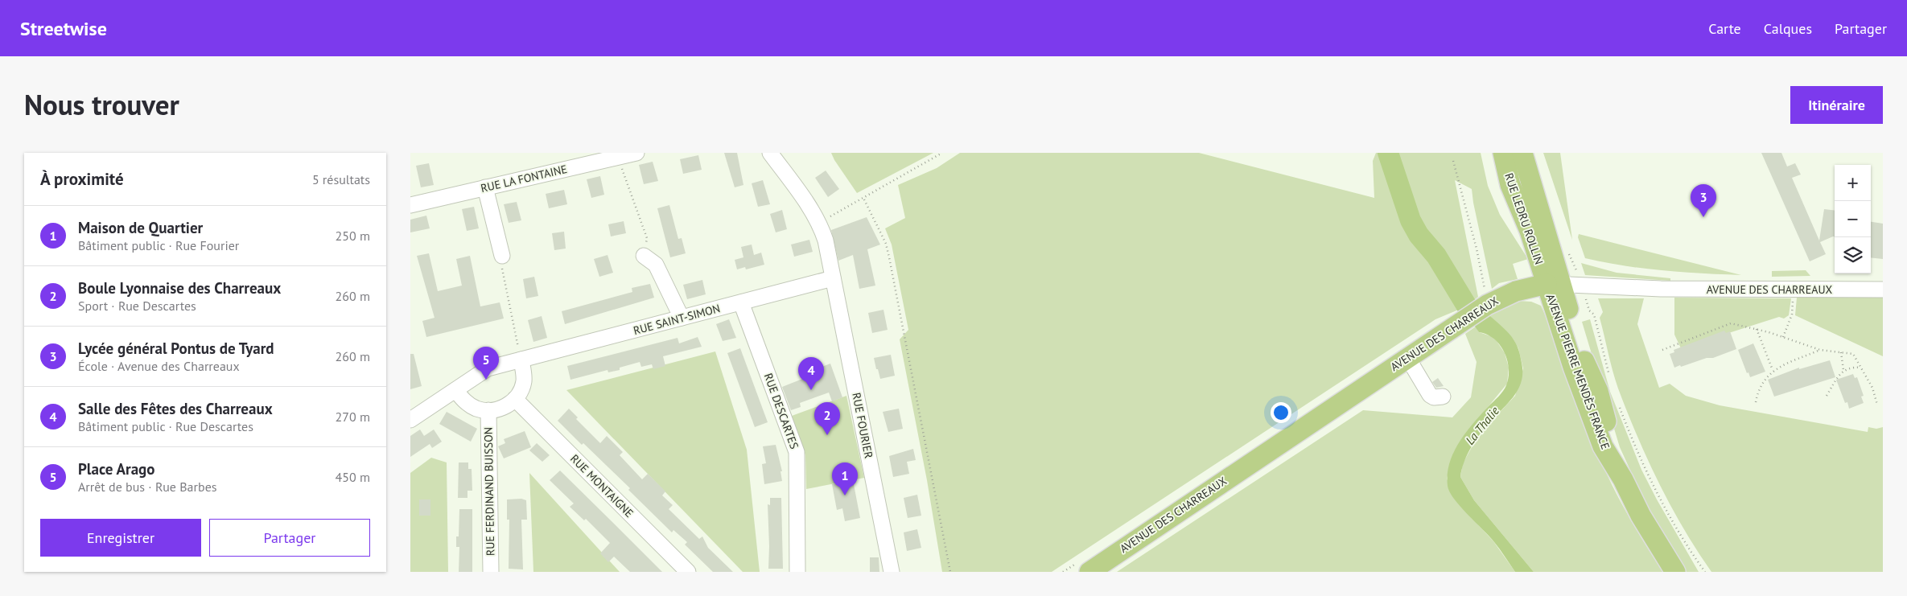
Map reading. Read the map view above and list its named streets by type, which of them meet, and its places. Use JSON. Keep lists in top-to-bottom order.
{
  "streets": {
    "main road": ["RUE LEDRU ROLLIN", "AVENUE DES CHARREAUX", "AVENUE PIERRE MENDÈS FRANCE"],
    "street": [
      "RUE LA FONTAINE",
      "RUE SAINT-SIMON",
      "RUE DESCARTES",
      "RUE FOURIER",
      "RUE MONTAIGNE",
      "RUE FERDINAND BUISSON"
    ]
  },
  "crossings": [
    ["RUE LEDRU ROLLIN", "AVENUE DES CHARREAUX"],
    ["RUE LEDRU ROLLIN", "AVENUE PIERRE MENDÈS FRANCE"],
    ["AVENUE DES CHARREAUX", "AVENUE PIERRE MENDÈS FRANCE"],
    ["RUE SAINT-SIMON", "RUE DESCARTES"],
    ["RUE SAINT-SIMON", "RUE FOURIER"]
  ],
  "water": ["La Thalie"],
  "page": {
    "header": "Streetwise",
    "nav": ["Carte", "Calques", "Partager"],
    "title": "Nous trouver",
    "buttons": [
      "Itinéraire",
      ["Enregistrer", "Partager"]
    ],
    "heading": ["À proximité", "5 résultats"],
    "map_buttons": ["+", "−"],
    "pins": [
      "3",
      "5",
      "4",
      "2",
      "1"
    ],
    "list": [
      {
        "mark": "1",
        "name": "Maison de Quartier",
        "note": "Bâtiment public · Rue Fourier",
        "value": "250 m"
      },
      {
        "mark": "2",
        "name": "Boule Lyonnaise des Charreaux",
        "note": "Sport · Rue Descartes",
        "value": "260 m"
      },
      {
        "mark": "3",
        "name": "Lycée général Pontus de Tyard",
        "note": "École · Avenue des Charreaux",
        "value": "260 m"
      },
      {
        "mark": "4",
        "name": "Salle des Fêtes des Charreaux",
        "note": "Bâtiment public · Rue Descartes",
        "value": "270 m"
      },
      {
        "mark": "5",
        "name": "Place Arago",
        "note": "Arrêt de bus · Rue Barbes",
        "value": "450 m"
      }
    ]
  }
}
